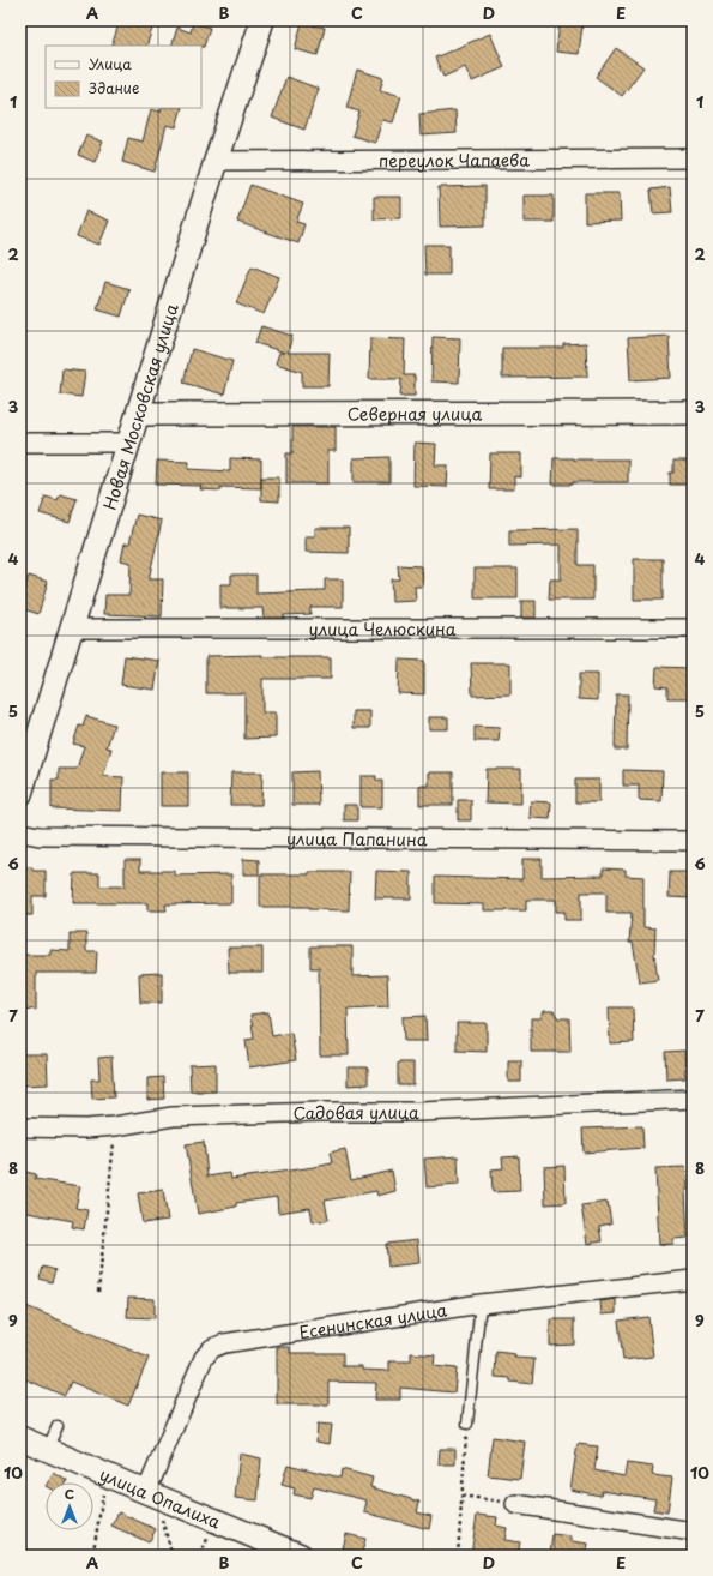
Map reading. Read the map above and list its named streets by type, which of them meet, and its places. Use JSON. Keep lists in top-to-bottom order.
{
  "streets": {
    "street": [
      "переулок Чапаева",
      "Новая Московская улица",
      "Северная улица",
      "улица Челюскина",
      "улица Папанина",
      "Садовая улица",
      "Есенинская улица",
      "улица Опалиха"
    ]
  },
  "crossings": [
    ["переулок Чапаева", "Новая Московская улица"],
    ["Новая Московская улица", "Северная улица"],
    ["Новая Московская улица", "улица Челюскина"],
    ["Есенинская улица", "улица Опалиха"]
  ],
  "legend": ["Улица", "Здание"],
  "north": "top",
  "grid": {
    "columns": [
      "A",
      "B",
      "C",
      "D",
      "E"
    ],
    "rows": [
      "1",
      "2",
      "3",
      "4",
      "5",
      "6",
      "7",
      "8",
      "9",
      "10"
    ]
  }
}
